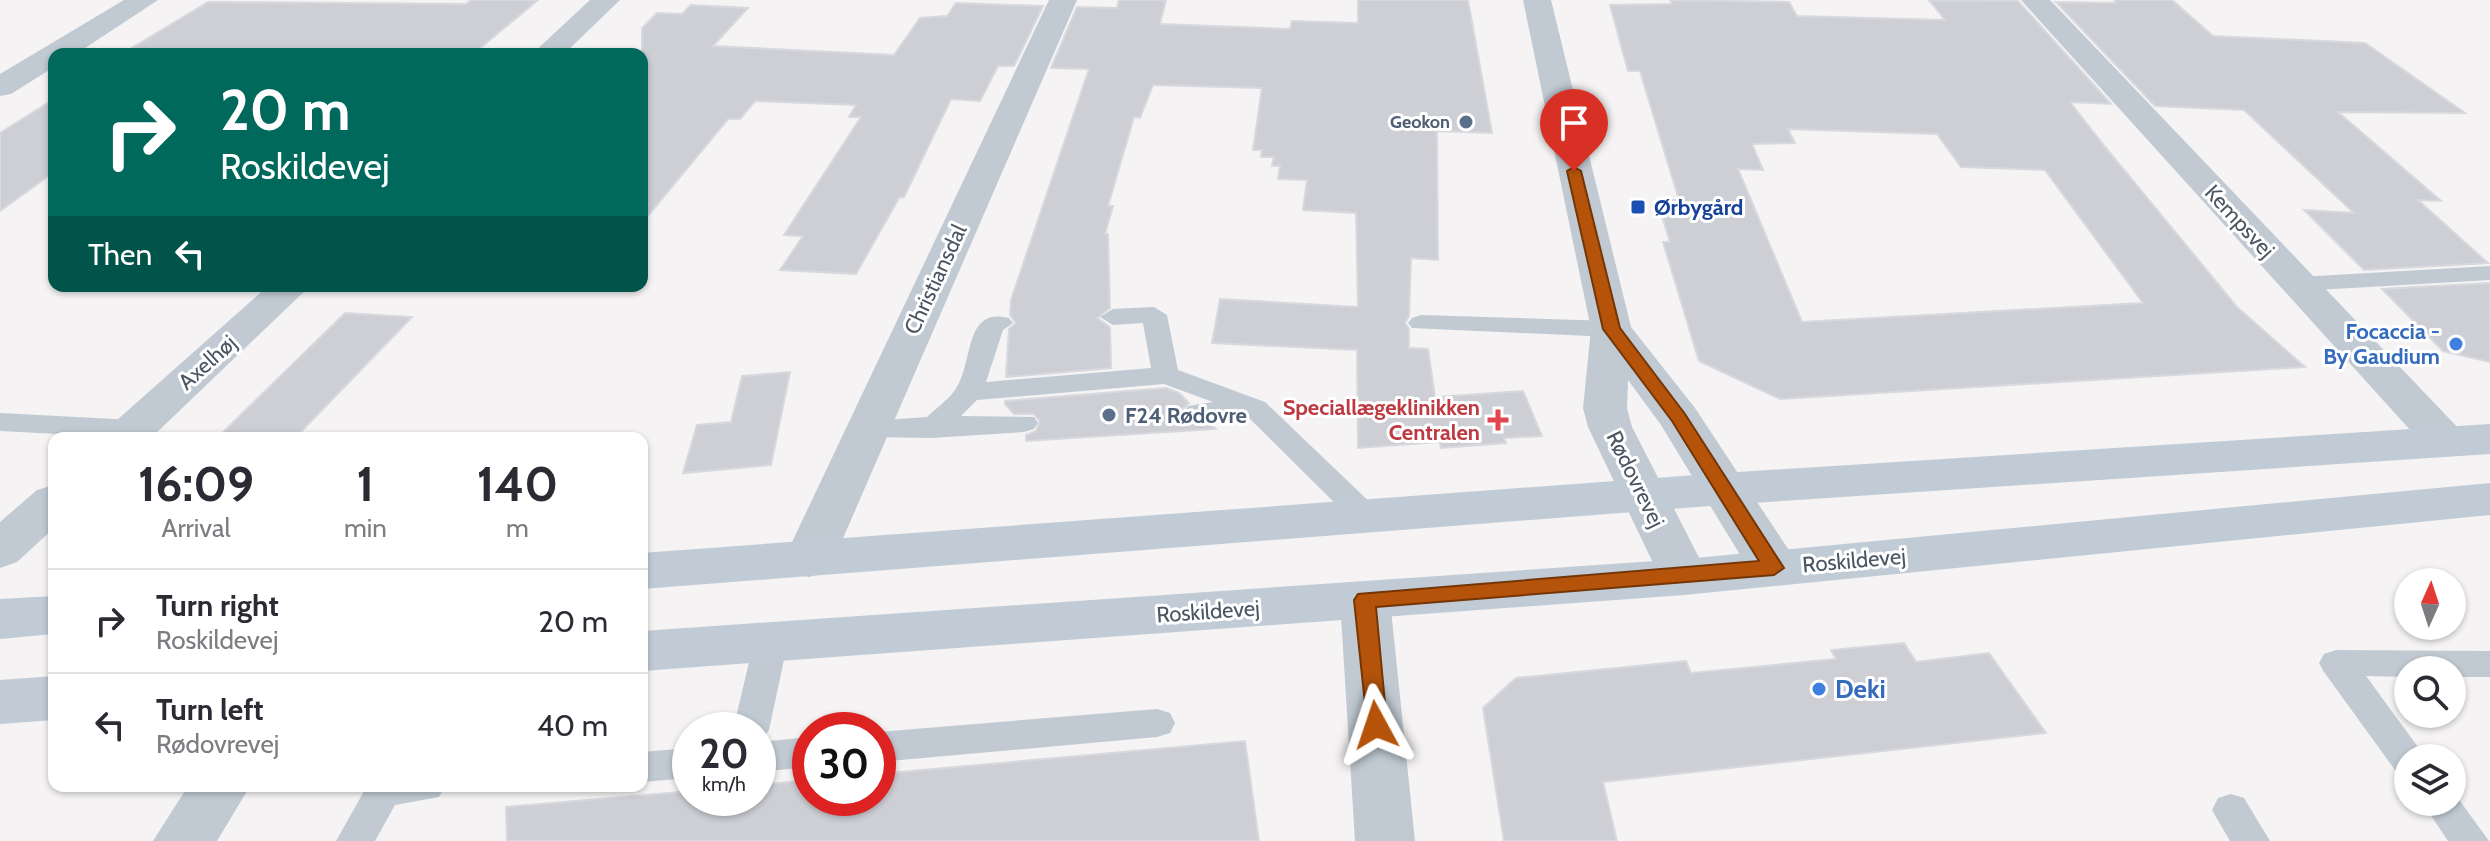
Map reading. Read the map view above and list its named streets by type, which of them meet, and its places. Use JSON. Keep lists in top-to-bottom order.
{
  "streets": {
    "main road": ["Roskildevej"],
    "street": [
      "Kempsvej",
      "Christiansdal",
      "Axelhøj",
      "Rødovrevej"
    ]
  },
  "crossings": [
    ["Rødovrevej", "Roskildevej"]
  ],
  "places": {
    "other": [
      "Geokon",
      "Focaccia - By Gaudium",
      "F24 Rødovre",
      "Deki"
    ],
    "transit": ["Ørbygård"],
    "health": ["Speciallægeklinikken Centralen"]
  },
  "north": "top",
  "page": {
    "turn": ["20 m", "Roskildevej"],
    "then": "Then",
    "eta": [
      "16:09",
      "Arrival",
      "1",
      "min",
      "140",
      "m"
    ],
    "list": [
      {
        "name": "Turn right",
        "note": "Roskildevej",
        "value": "20 m"
      },
      {
        "name": "Turn left",
        "note": "Rødovrevej",
        "value": "40 m"
      }
    ],
    "speed": "20 km/h",
    "limit": "30"
  }
}
